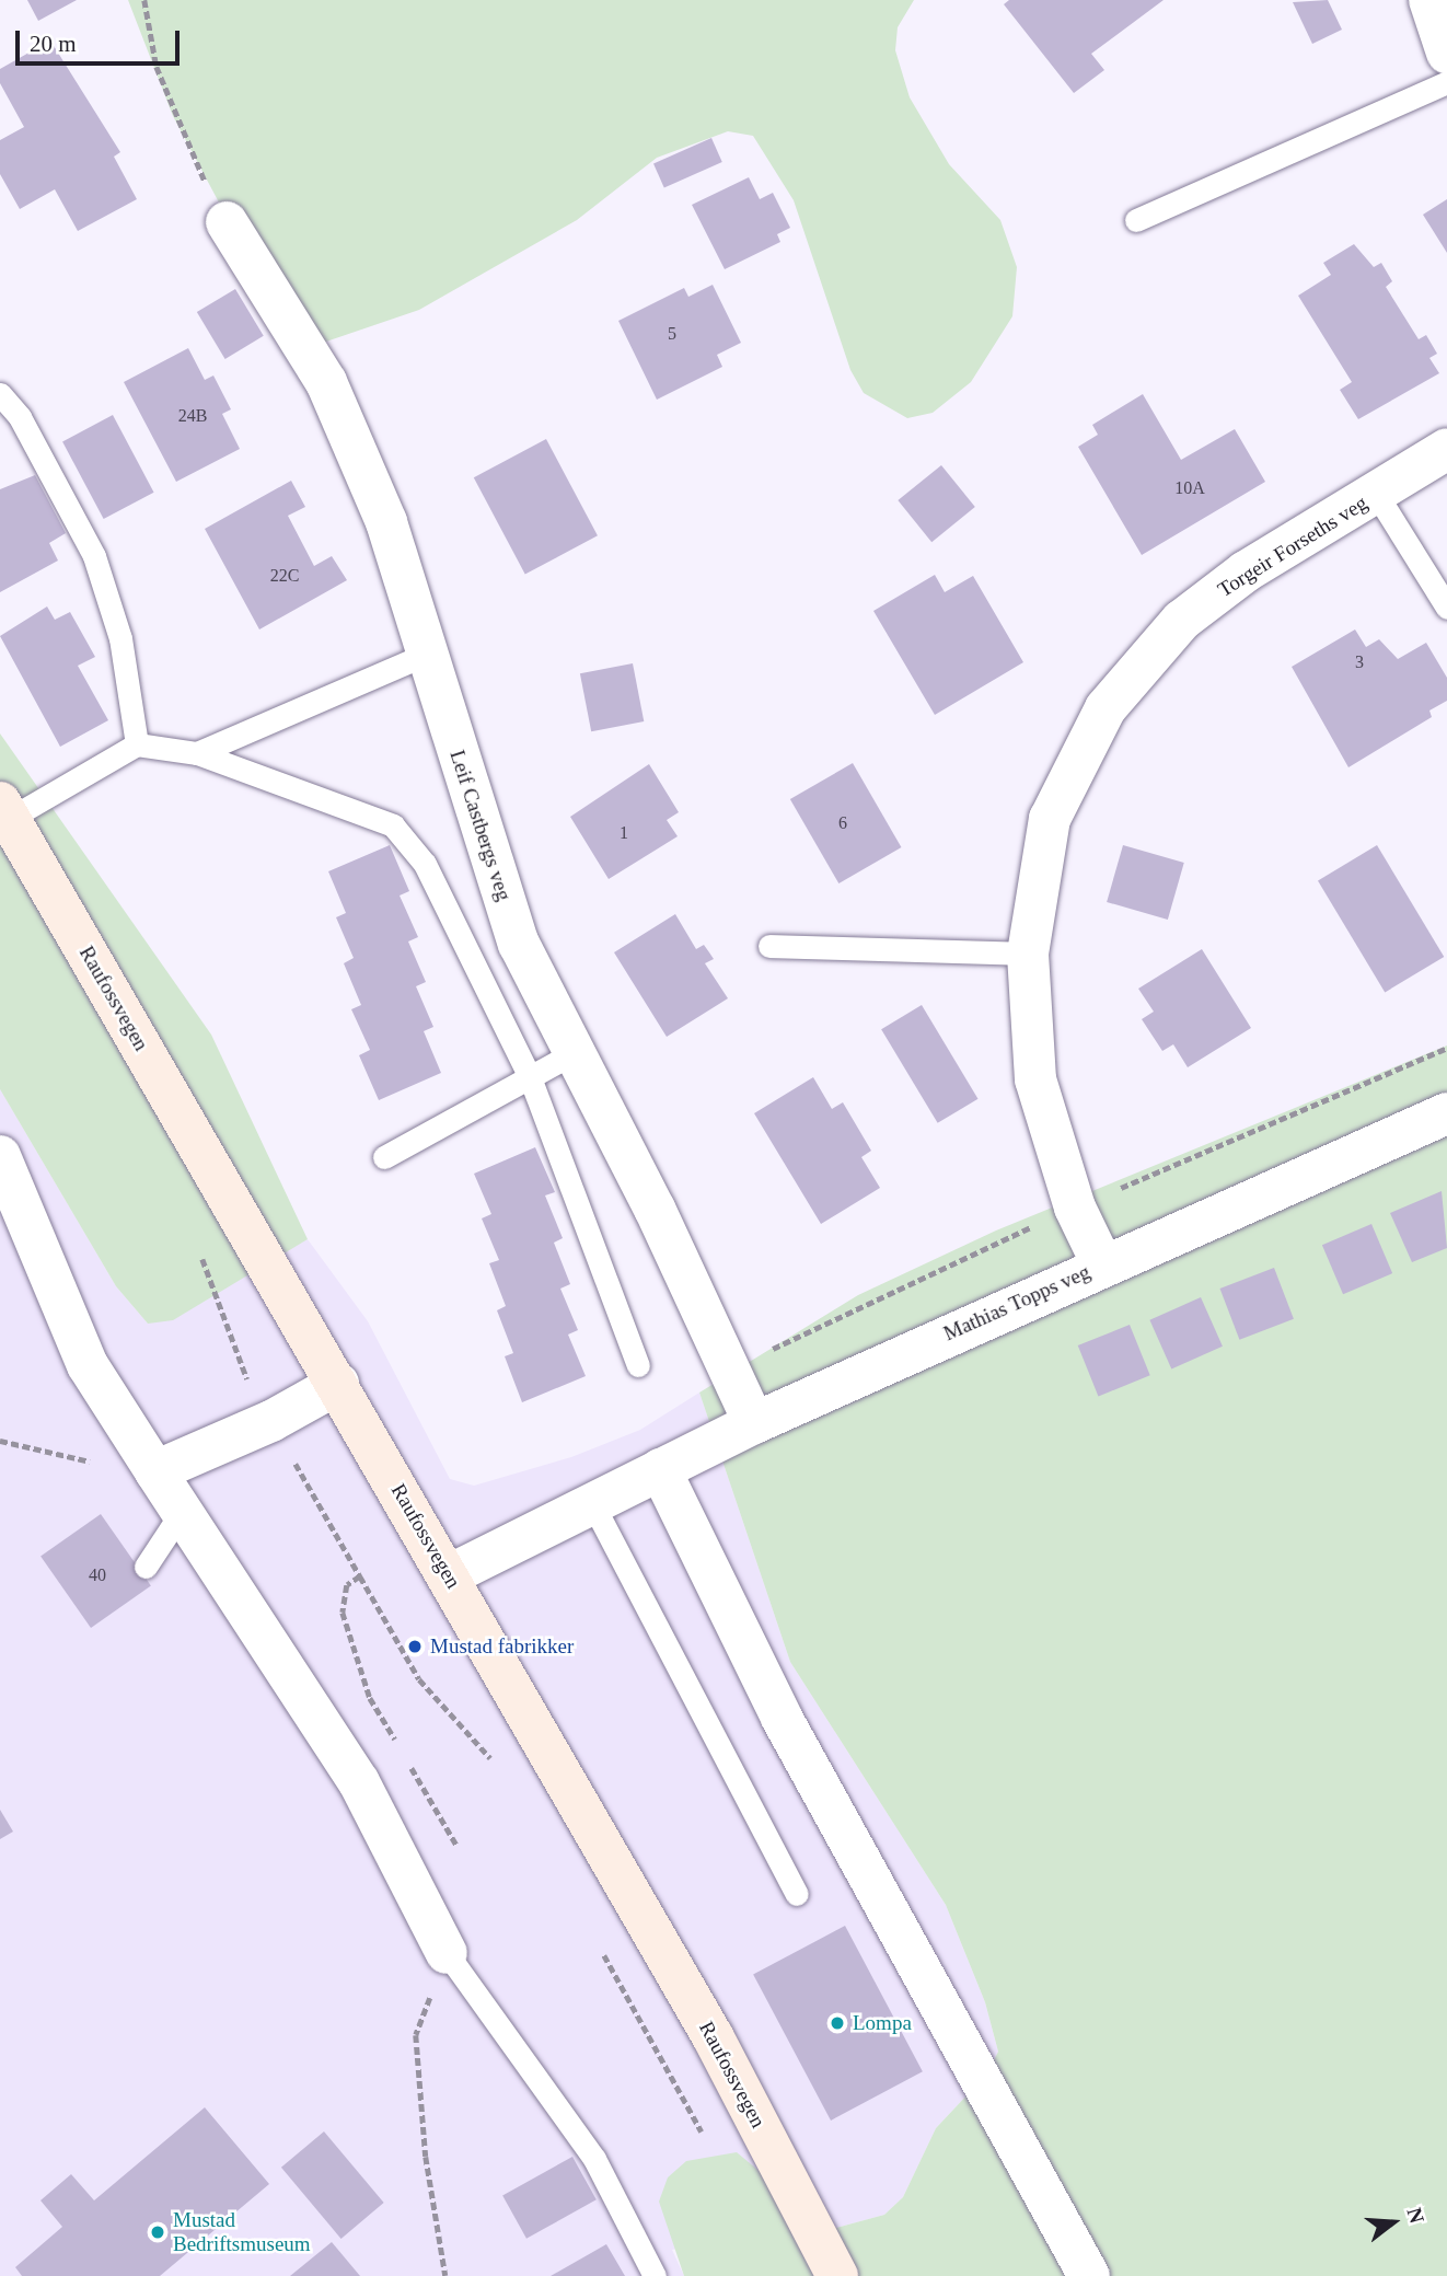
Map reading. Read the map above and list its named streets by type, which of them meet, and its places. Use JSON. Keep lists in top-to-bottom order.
{
  "streets": {
    "main road": ["Raufossvegen"],
    "street": ["Torgeir Forseths veg", "Leif Castbergs veg", "Mathias Topps veg"]
  },
  "crossings": [
    ["Torgeir Forseths veg", "Mathias Topps veg"],
    ["Leif Castbergs veg", "Mathias Topps veg"],
    ["Raufossvegen", "Mathias Topps veg"]
  ],
  "places": ["Mustad fabrikker", "Lompa", "Mustad Bedriftsmuseum"],
  "house_numbers": [
    "5",
    "24B",
    "10A",
    "22C",
    "3",
    "6",
    "1",
    "40"
  ],
  "scale_bar": "20 m",
  "north": "right"
}
